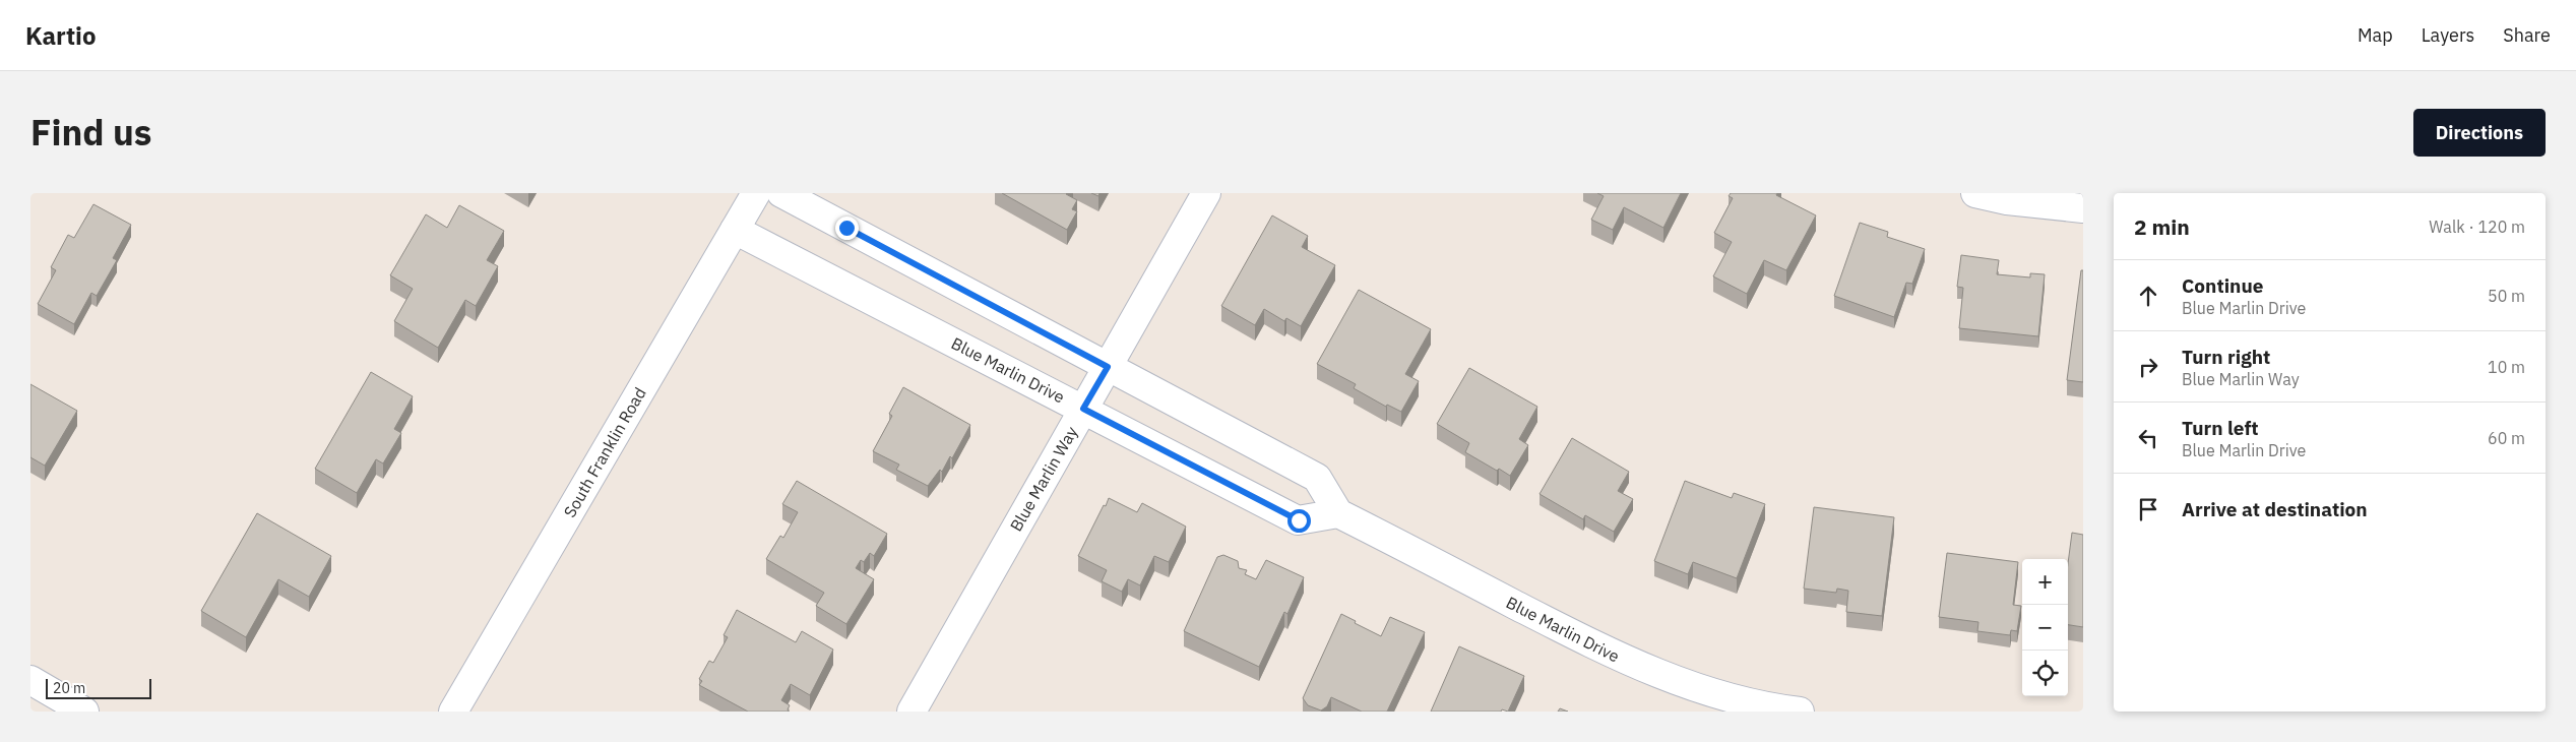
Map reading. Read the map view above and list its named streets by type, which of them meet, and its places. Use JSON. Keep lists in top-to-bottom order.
{
  "streets": {
    "street": ["Blue Marlin Drive", "South Franklin Road", "Blue Marlin Way"]
  },
  "crossings": [
    ["Blue Marlin Drive", "South Franklin Road"],
    ["Blue Marlin Drive", "Blue Marlin Way"]
  ],
  "scale_bar": "20 m",
  "page": {
    "header": "Kartio",
    "nav": ["Map", "Layers", "Share"],
    "title": "Find us",
    "buttons": "Directions",
    "heading": ["2 min", "Walk · 120 m"],
    "list": [
      ["Continue", "Blue Marlin Drive", "50 m"],
      ["Turn right", "Blue Marlin Way", "10 m"],
      ["Turn left", "Blue Marlin Drive", "60 m"],
      "Arrive at destination"
    ],
    "map_buttons": ["+", "−"],
    "scale": "20 m"
  }
}
